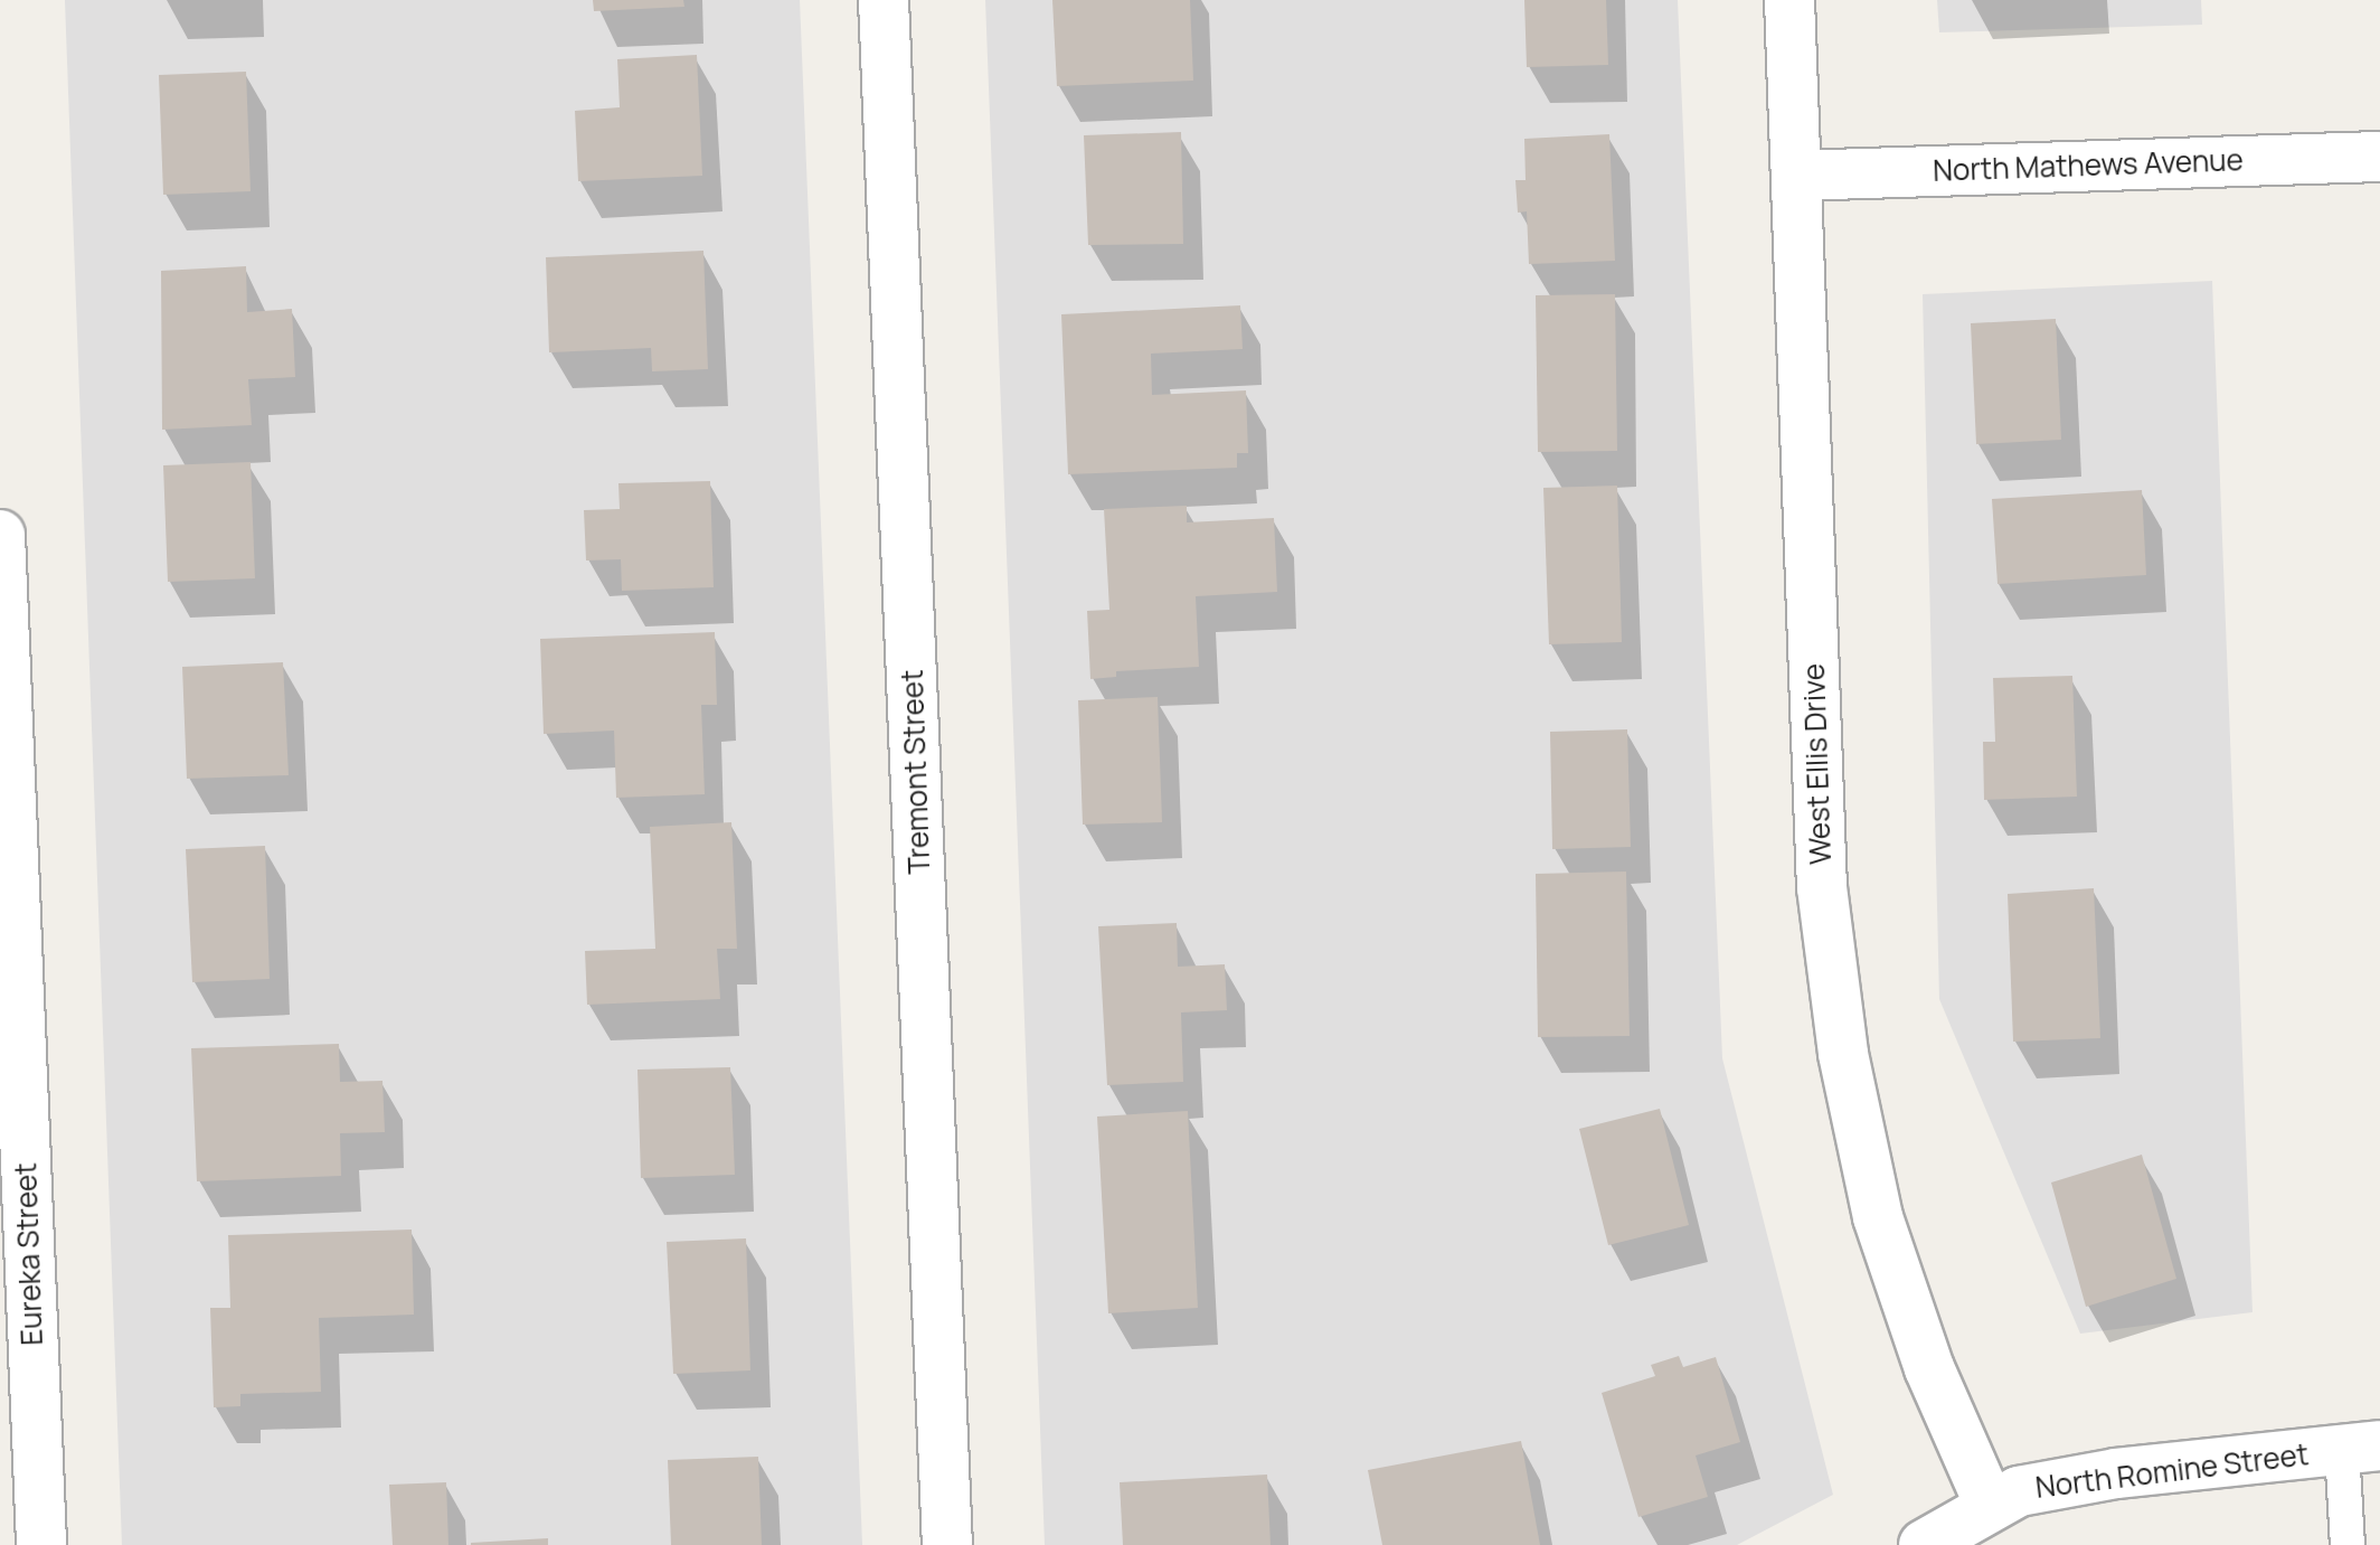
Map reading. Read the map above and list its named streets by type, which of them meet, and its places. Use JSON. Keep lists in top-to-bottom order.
{
  "streets": {
    "street": [
      "North Mathews Avenue",
      "West Ellis Drive",
      "Tremont Street",
      "Eureka Street",
      "North Romine Street"
    ]
  },
  "crossings": [
    ["North Mathews Avenue", "West Ellis Drive"],
    ["West Ellis Drive", "North Romine Street"]
  ]
}
